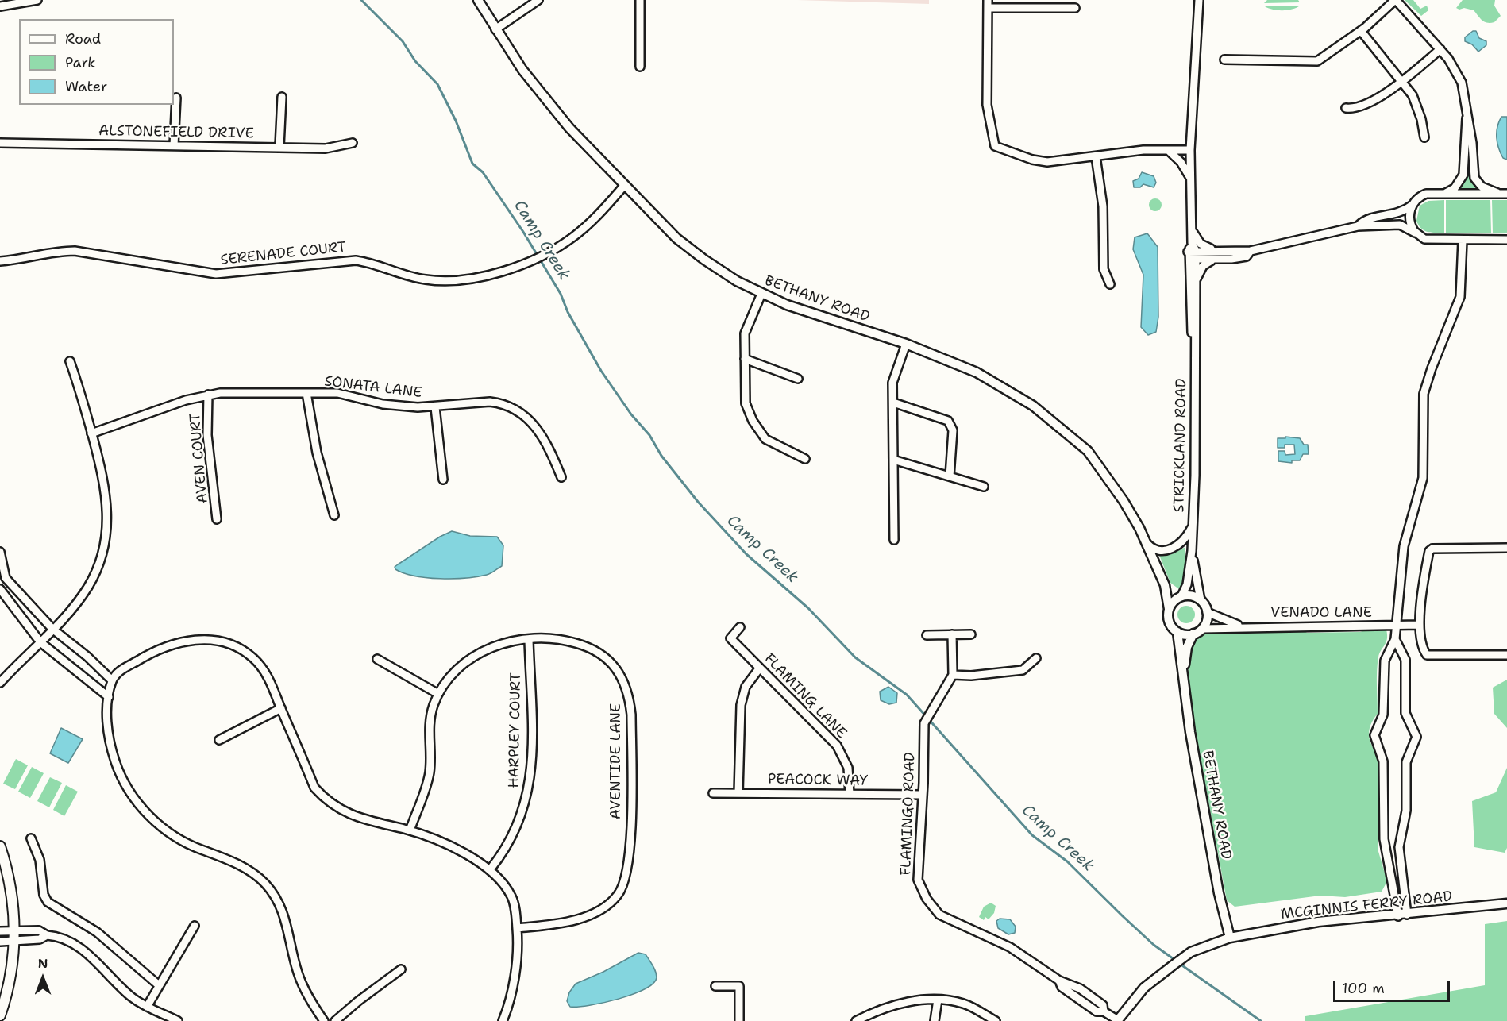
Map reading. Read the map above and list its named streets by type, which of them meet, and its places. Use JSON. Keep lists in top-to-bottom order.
{
  "streets": {
    "street": [
      "ALSTONEFIELD DRIVE",
      "SERENADE COURT",
      "BETHANY ROAD",
      "SONATA LANE",
      "STRICKLAND ROAD",
      "AVEN COURT",
      "VENADO LANE",
      "FLAMING LANE",
      "HARPLEY COURT",
      "AVENTIDE LANE",
      "PEACOCK WAY",
      "FLAMINGO ROAD",
      "MCGINNIS FERRY ROAD"
    ]
  },
  "crossings": [
    ["SERENADE COURT", "BETHANY ROAD"],
    ["BETHANY ROAD", "STRICKLAND ROAD"],
    ["BETHANY ROAD", "VENADO LANE"],
    ["BETHANY ROAD", "MCGINNIS FERRY ROAD"],
    ["SONATA LANE", "AVEN COURT"],
    ["STRICKLAND ROAD", "VENADO LANE"],
    ["FLAMING LANE", "PEACOCK WAY"],
    ["HARPLEY COURT", "AVENTIDE LANE"],
    ["PEACOCK WAY", "FLAMINGO ROAD"],
    ["FLAMINGO ROAD", "MCGINNIS FERRY ROAD"]
  ],
  "water": ["Camp Creek"],
  "legend": ["Road", "Park", "Water"],
  "scale_bar": "100 m",
  "north": "top"
}
